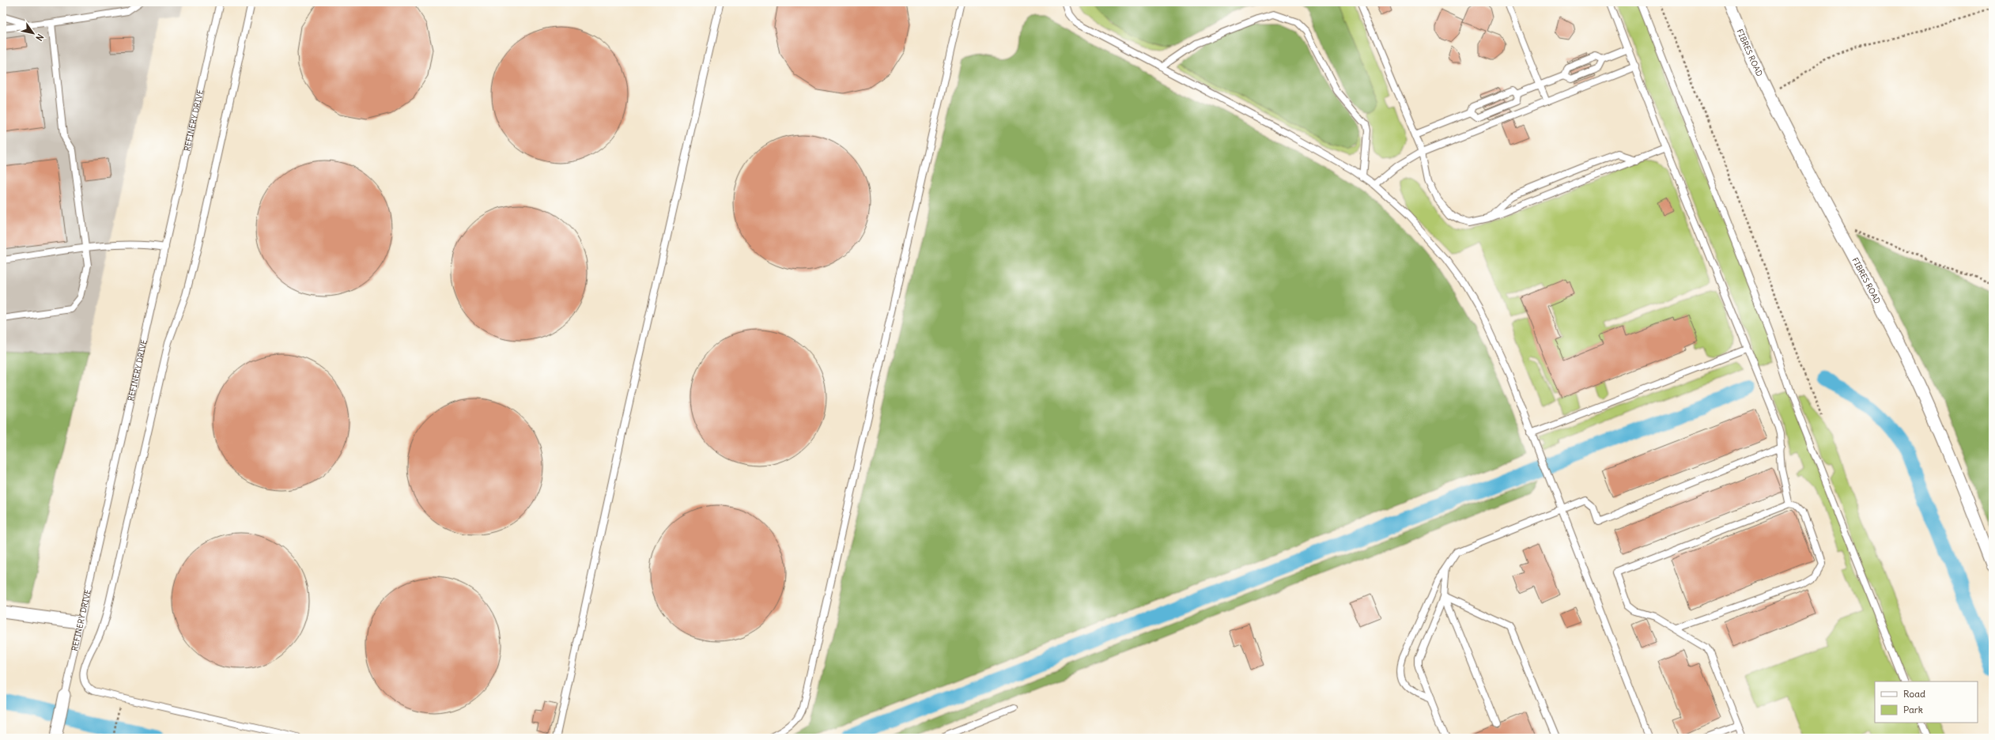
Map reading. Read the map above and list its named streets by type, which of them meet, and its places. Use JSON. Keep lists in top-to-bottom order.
{
  "streets": {
    "street": ["FIBRES ROAD", "REFINERY DRIVE"]
  },
  "legend": ["Road", "Park"],
  "north": "bottom right"
}
